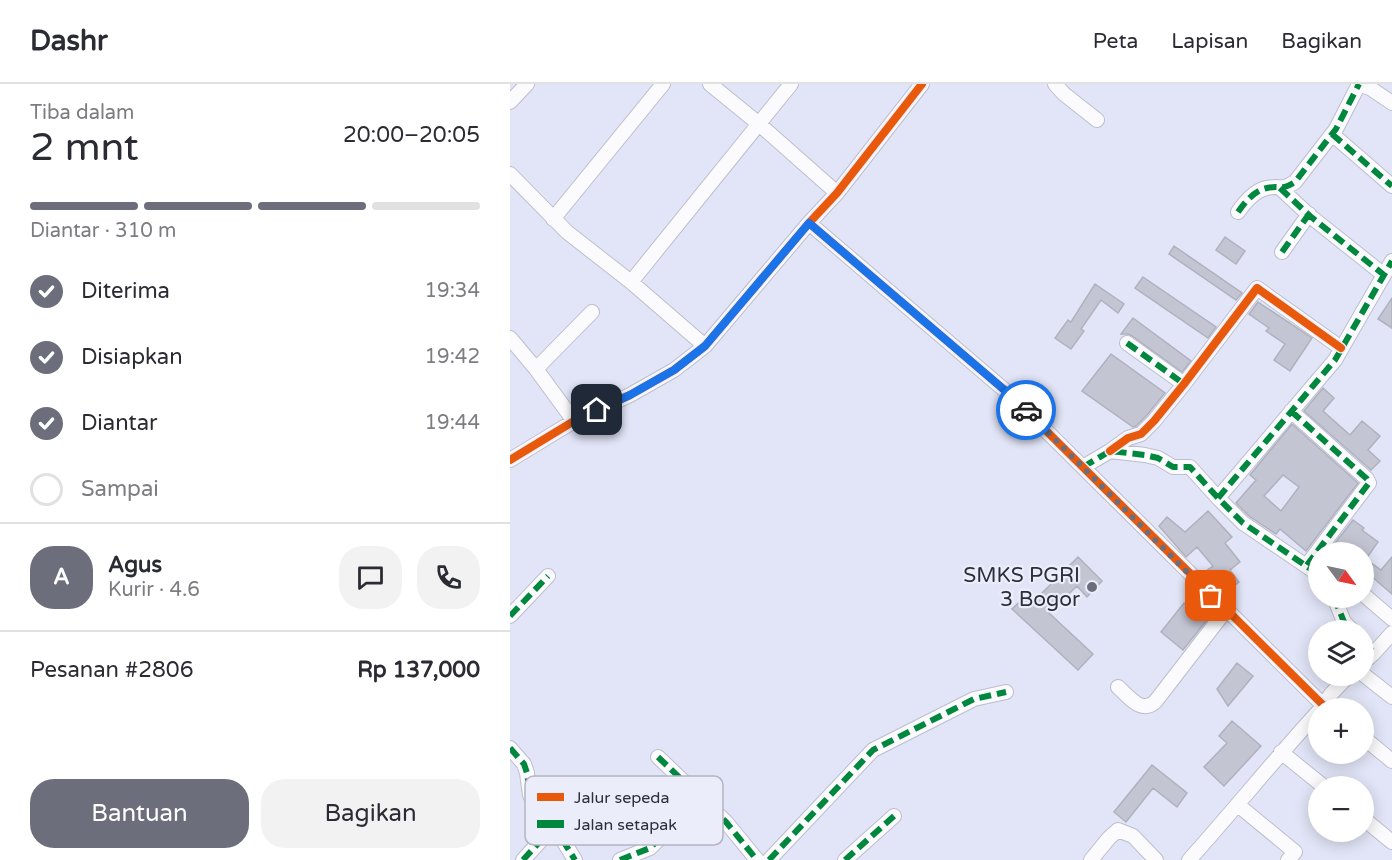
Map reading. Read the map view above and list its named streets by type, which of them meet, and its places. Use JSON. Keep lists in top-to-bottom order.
{
  "places": ["SMKS PGRI 3 Bogor"],
  "legend": ["Jalur sepeda", "Jalan setapak"],
  "north": "bottom right",
  "page": {
    "header": "Dashr",
    "nav": ["Peta", "Lapisan", "Bagikan"],
    "heading": ["2 mnt", "Tiba dalam", "20:00–20:05"],
    "panel": [
      "Agus",
      "Kurir · 4.6",
      "Pesanan #2806",
      "Rp 137,000"
    ],
    "bar": "Diantar · 310 m",
    "list": [
      ["Diterima", "19:34"],
      ["Disiapkan", "19:42"],
      ["Diantar", "19:44"],
      "Sampai"
    ],
    "map_buttons": ["+", "−"],
    "round": "A",
    "buttons": ["Bantuan", "Bagikan"]
  }
}
